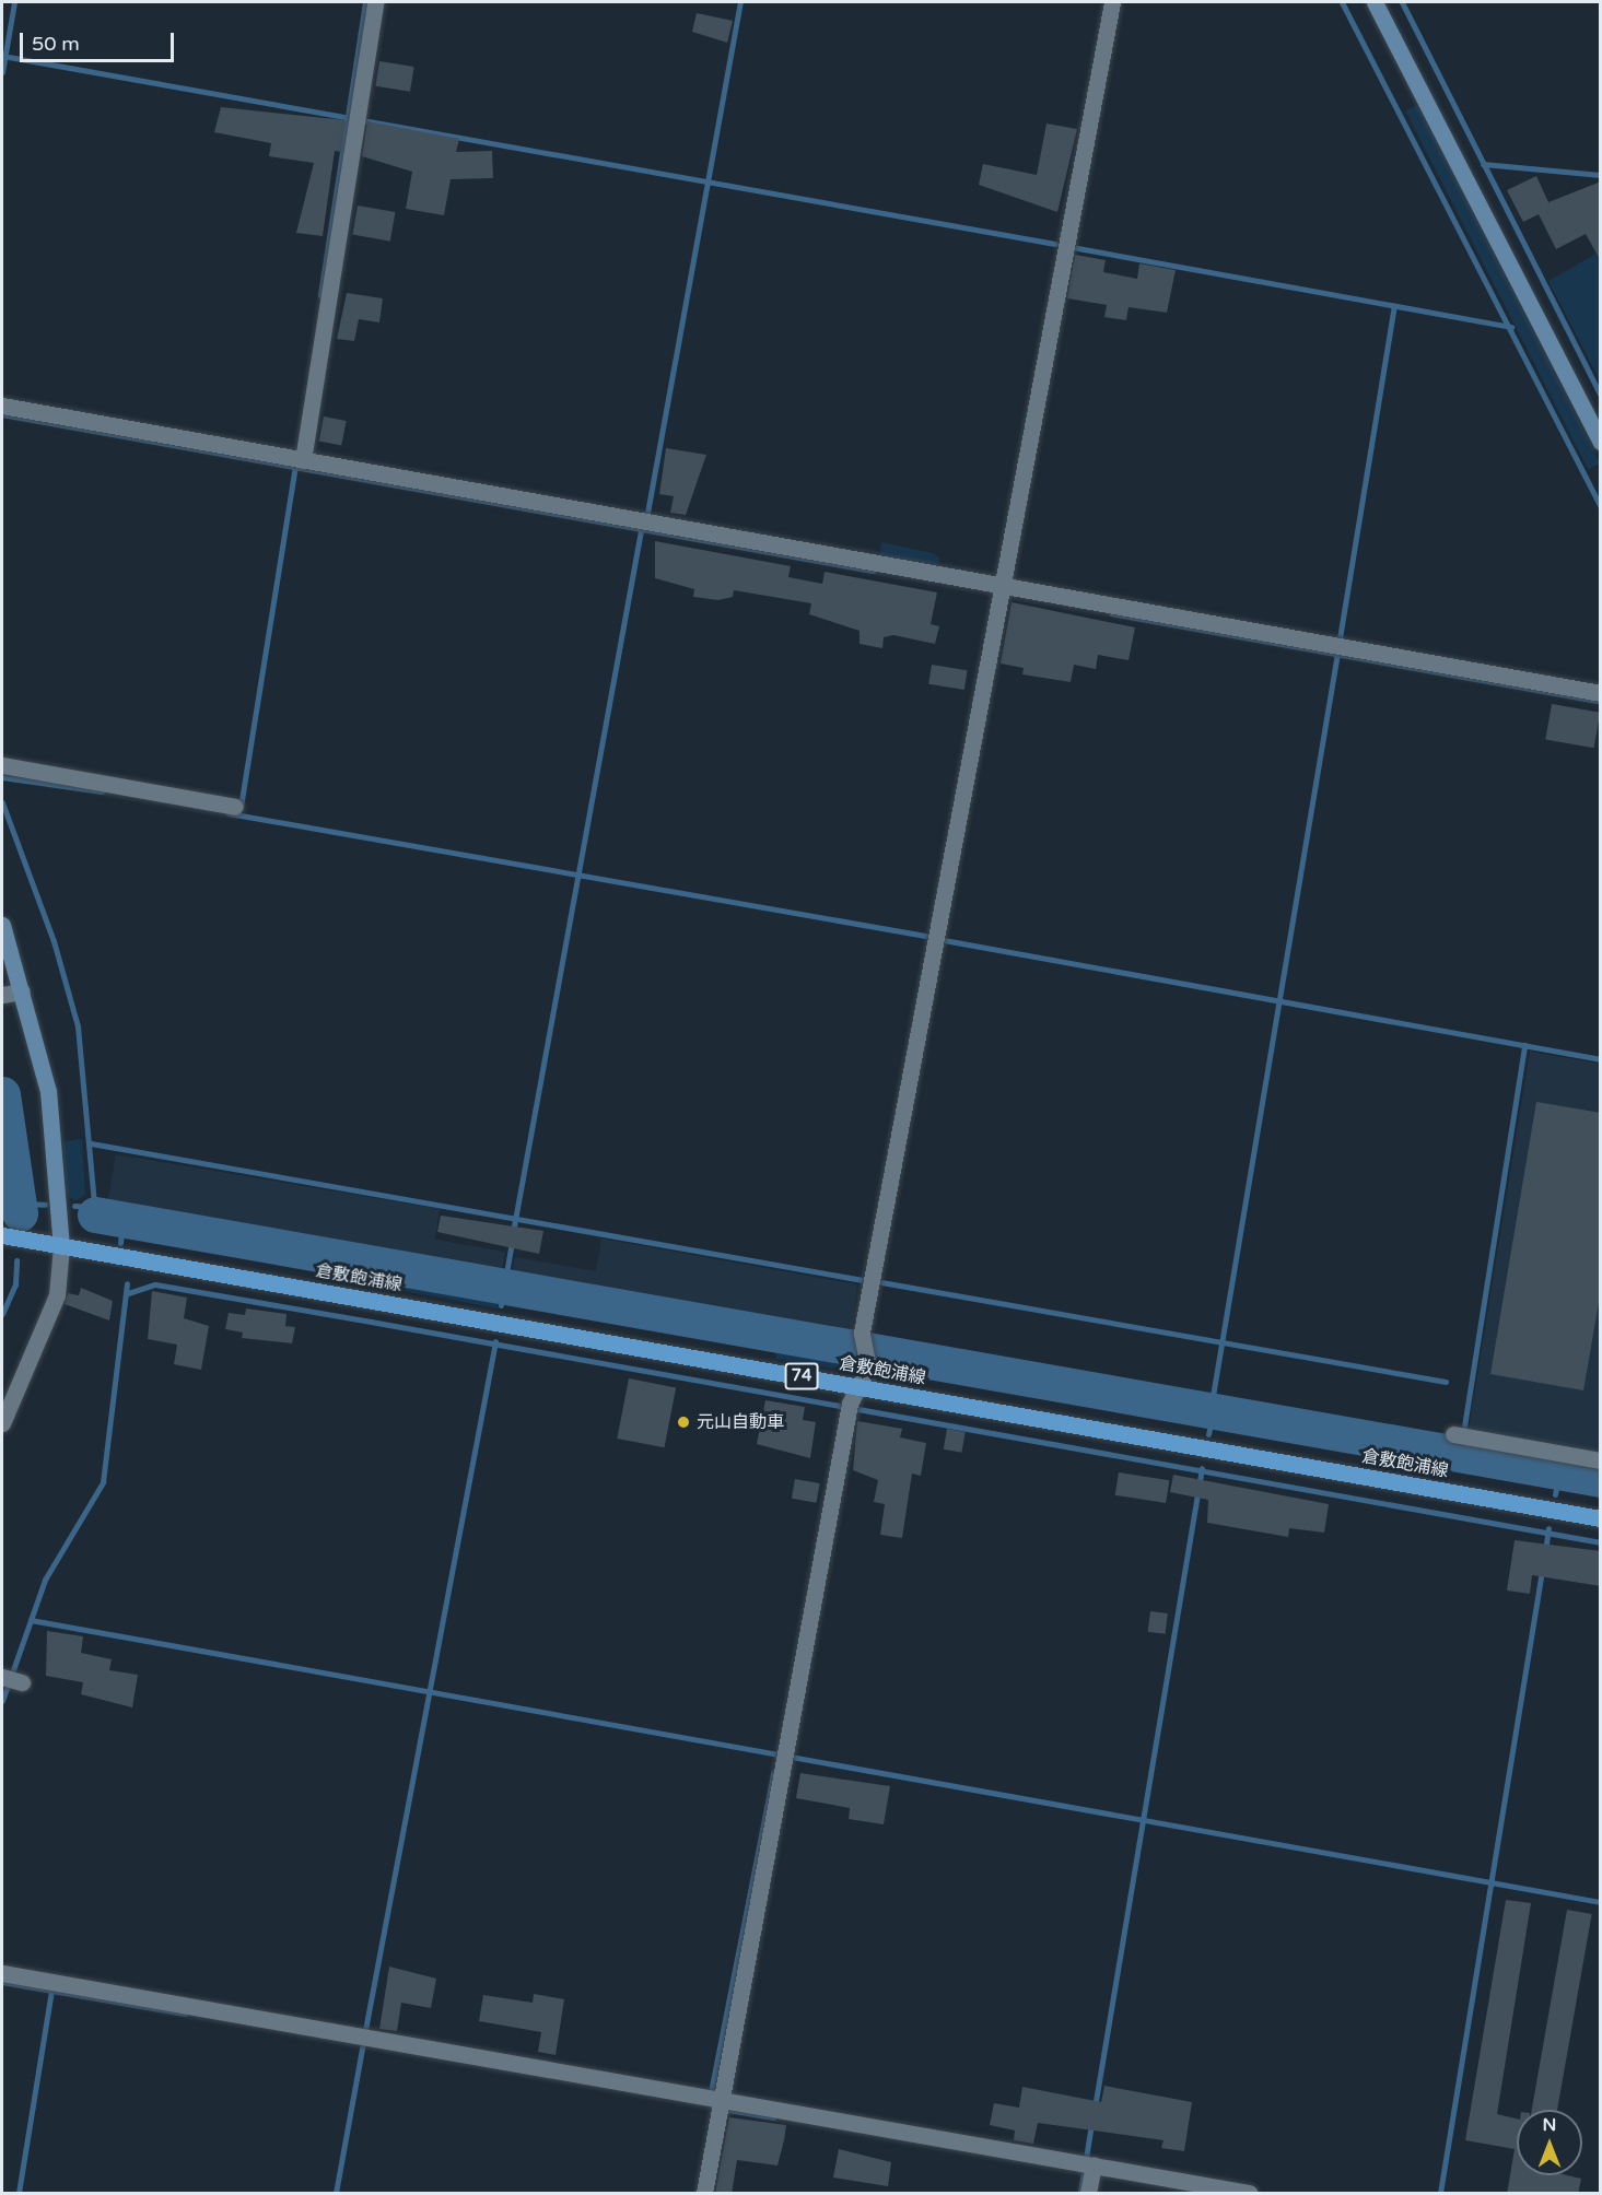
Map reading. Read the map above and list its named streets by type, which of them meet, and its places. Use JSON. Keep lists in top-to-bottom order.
{
  "streets": {
    "main road": ["倉敷飽浦線", "74"]
  },
  "places": ["元山自動車"],
  "scale_bar": "50 m",
  "north": "top"
}
